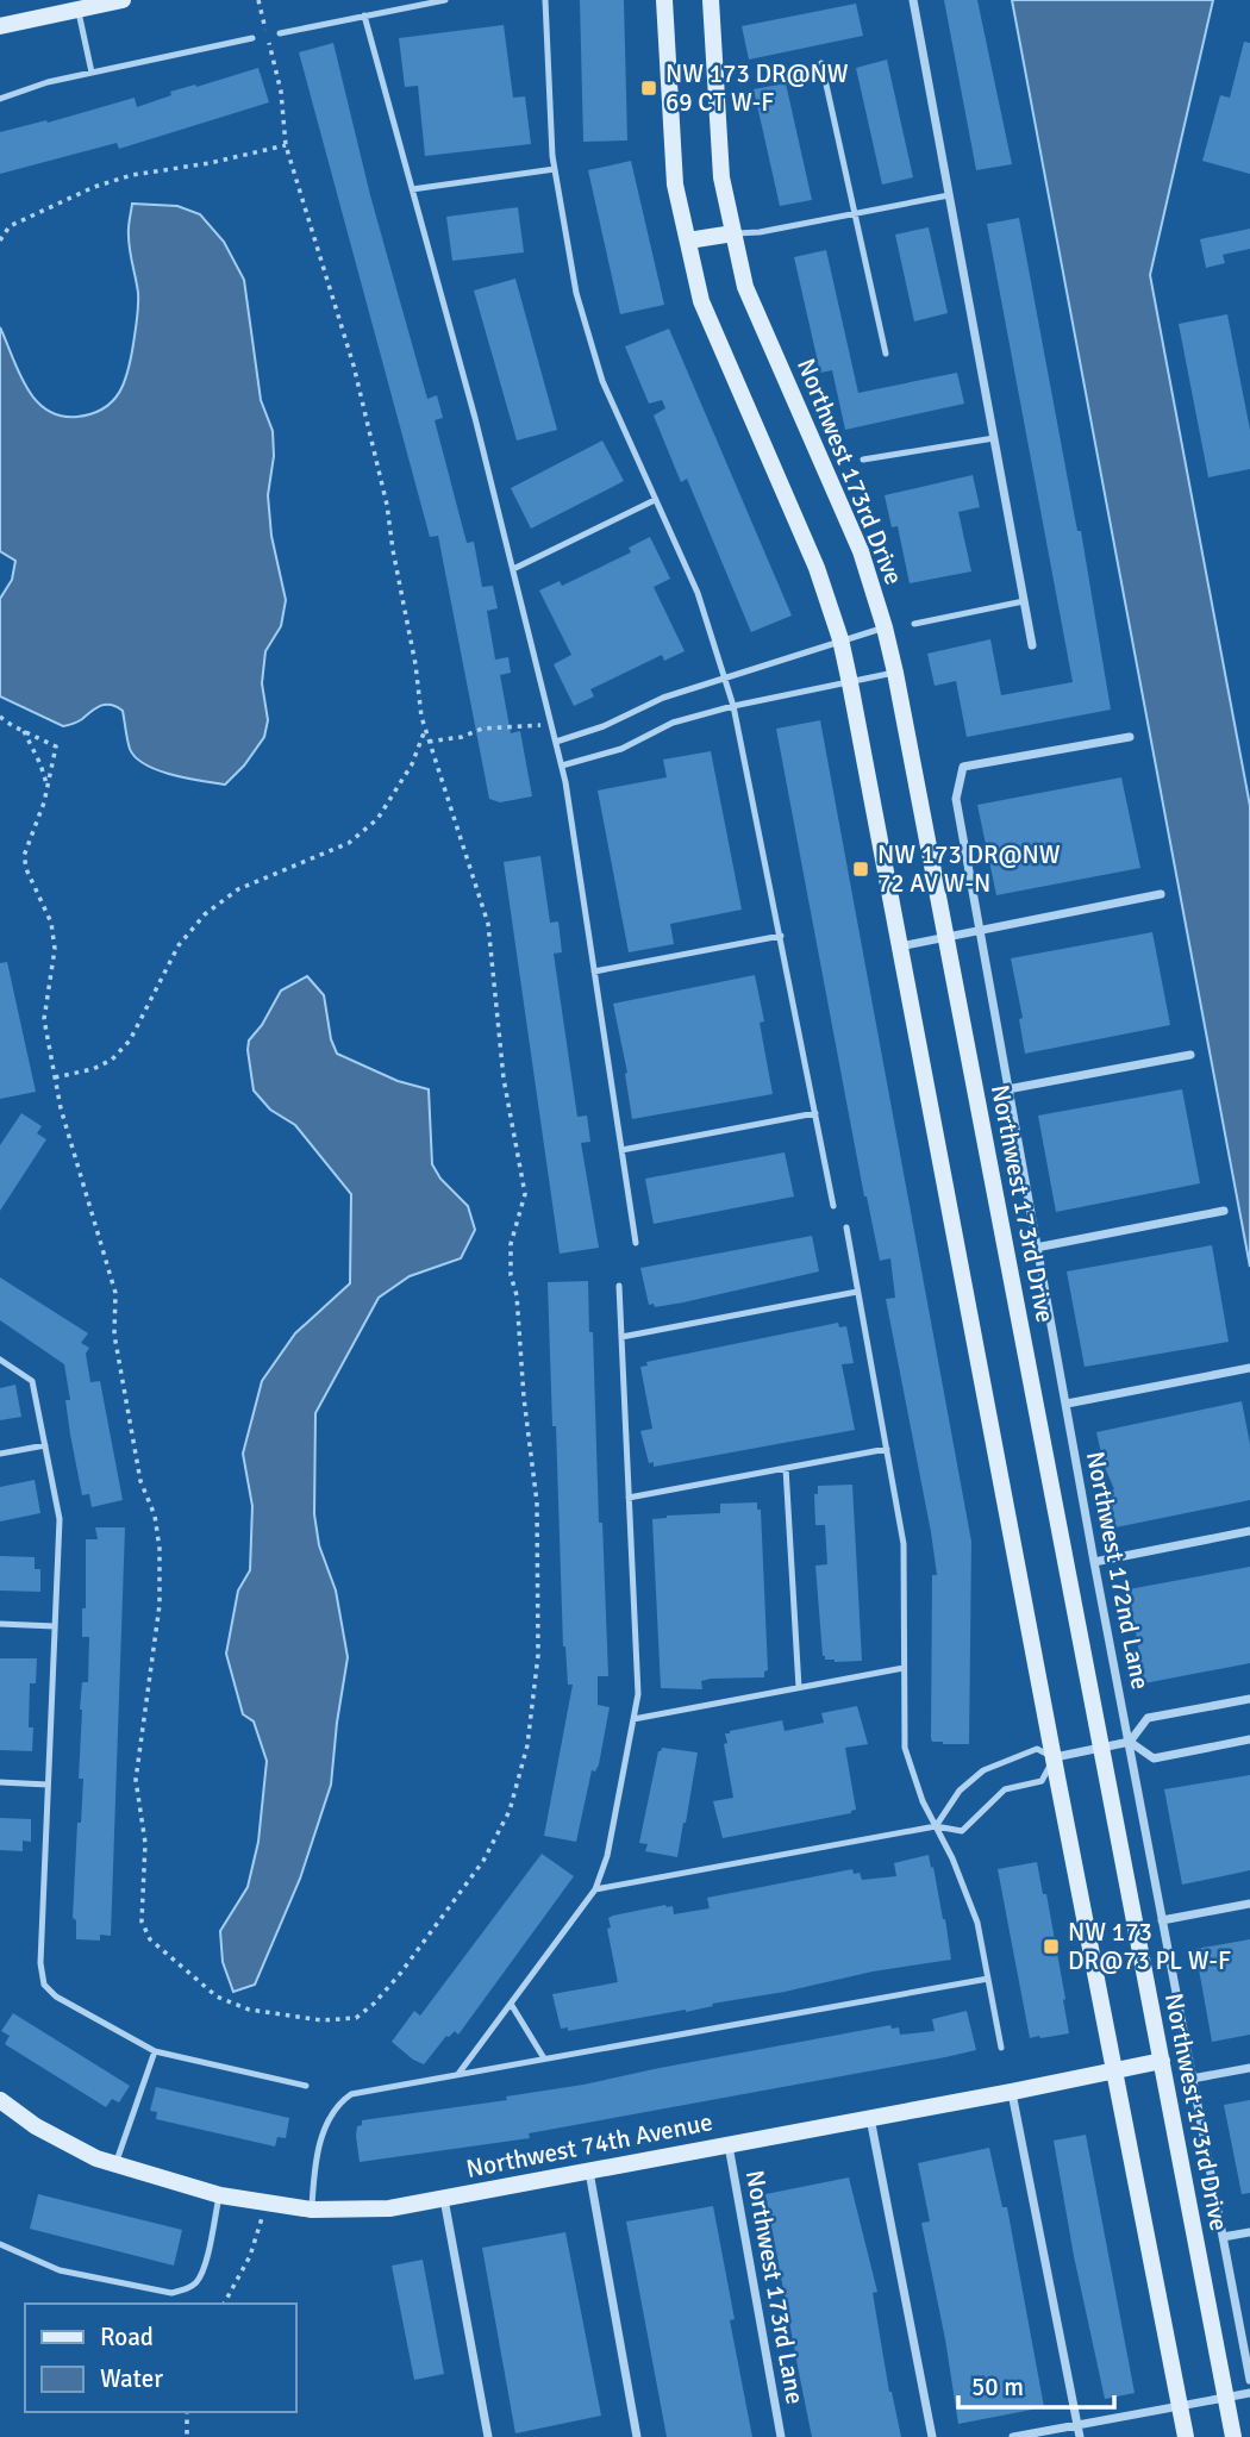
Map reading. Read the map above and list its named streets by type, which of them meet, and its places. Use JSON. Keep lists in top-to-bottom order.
{
  "streets": {
    "street": [
      "Northwest 173rd Drive",
      "Northwest 172nd Lane",
      "Northwest 74th Avenue",
      "Northwest 173rd Lane"
    ]
  },
  "crossings": [
    ["Northwest 173rd Drive", "Northwest 74th Avenue"],
    ["Northwest 74th Avenue", "Northwest 173rd Lane"]
  ],
  "places": {
    "transit": ["NW 173 DR@NW 69 CT W-F", "NW 173 DR@NW 72 AV W-N", "NW 173 DR@73 PL W-F"]
  },
  "legend": ["Road", "Water"],
  "scale_bar": "50 m"
}
